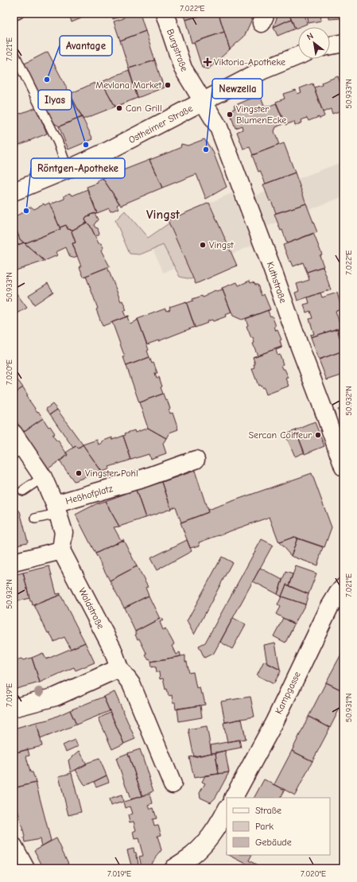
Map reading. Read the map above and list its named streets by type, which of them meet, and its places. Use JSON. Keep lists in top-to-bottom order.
{
  "streets": {
    "street": [
      "Burgstraße",
      "Ostheimer Straße",
      "Kuthstraße",
      "Heßhofplatz",
      "Waldstraße",
      "Kampgasse"
    ]
  },
  "crossings": [
    ["Burgstraße", "Ostheimer Straße"],
    ["Burgstraße", "Kuthstraße"],
    ["Ostheimer Straße", "Kuthstraße"]
  ],
  "districts": ["Vingst"],
  "places": {
    "health": ["Viktoria-Apotheke"],
    "other": [
      "Avantage",
      "Mevlana Market",
      "Can Grill",
      "Vingster BlumenEcke",
      "Ilyas",
      "Newzella",
      "Röntgen-Apotheke",
      "Vingst",
      "Sercan Coiffeur",
      "Vingster Pohl"
    ]
  },
  "legend": ["Straße", "Park", "Gebäude"],
  "north": "top left",
  "coordinates": [
    "7.022°E",
    "7.021°E",
    "50.933°N",
    "7.020°E",
    "50.932°N",
    "7.019°E",
    "50.931°N"
  ]
}
